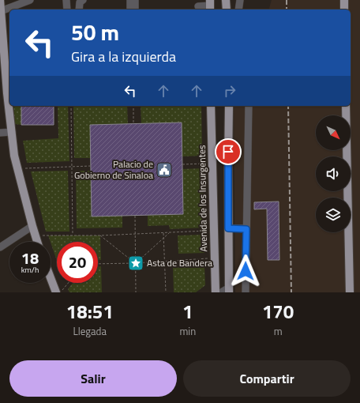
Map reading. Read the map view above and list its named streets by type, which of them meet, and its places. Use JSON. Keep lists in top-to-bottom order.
{
  "streets": {
    "main road": ["Avenida de los Insurgentes"]
  },
  "places": {
    "public building": ["Palacio de Gobierno de Sinaloa"],
    "place": ["Asta de Bandera"]
  },
  "north": "bottom right",
  "page": {
    "turn": ["50 m", "Gira a la izquierda"],
    "speed": "18 km/h",
    "limit": "20",
    "eta": [
      "18:51",
      "Llegada",
      "1",
      "min",
      "170",
      "m"
    ],
    "buttons": ["Salir", "Compartir"]
  }
}
